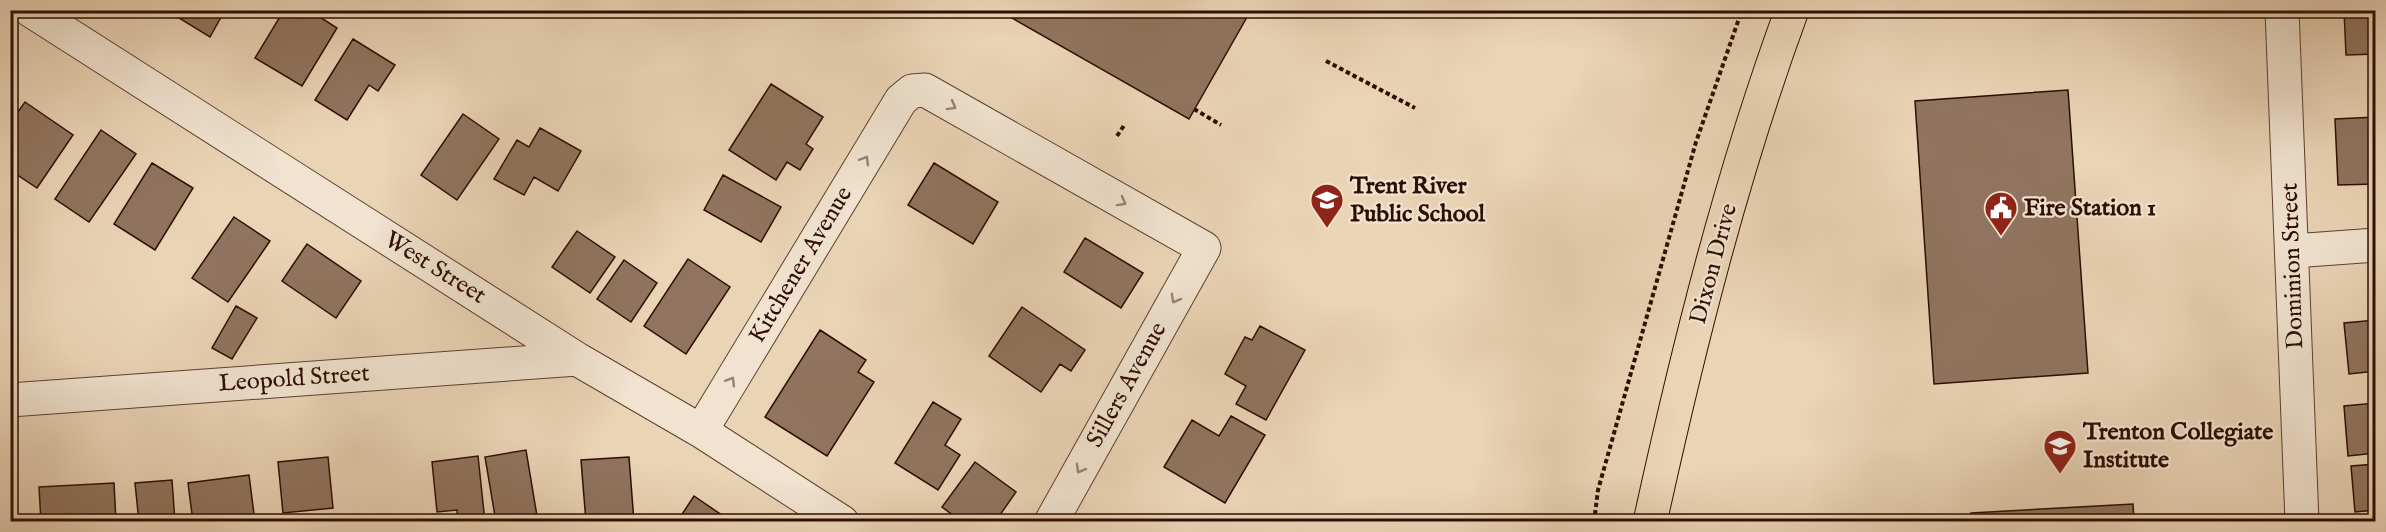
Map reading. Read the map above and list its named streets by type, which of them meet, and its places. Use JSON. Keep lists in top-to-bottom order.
{
  "streets": {
    "main road": ["Dixon Drive"],
    "street": [
      "Kitchener Avenue",
      "Dominion Street",
      "West Street",
      "Leopold Street",
      "Sillers Avenue"
    ]
  },
  "crossings": [
    ["Kitchener Avenue", "West Street"],
    ["Kitchener Avenue", "Sillers Avenue"],
    ["West Street", "Leopold Street"]
  ],
  "one_way": ["Sillers Avenue"],
  "places": {
    "school or university": ["Trent River Public School", "Trenton Collegiate Institute"],
    "public building": ["Fire Station 1"]
  }
}
